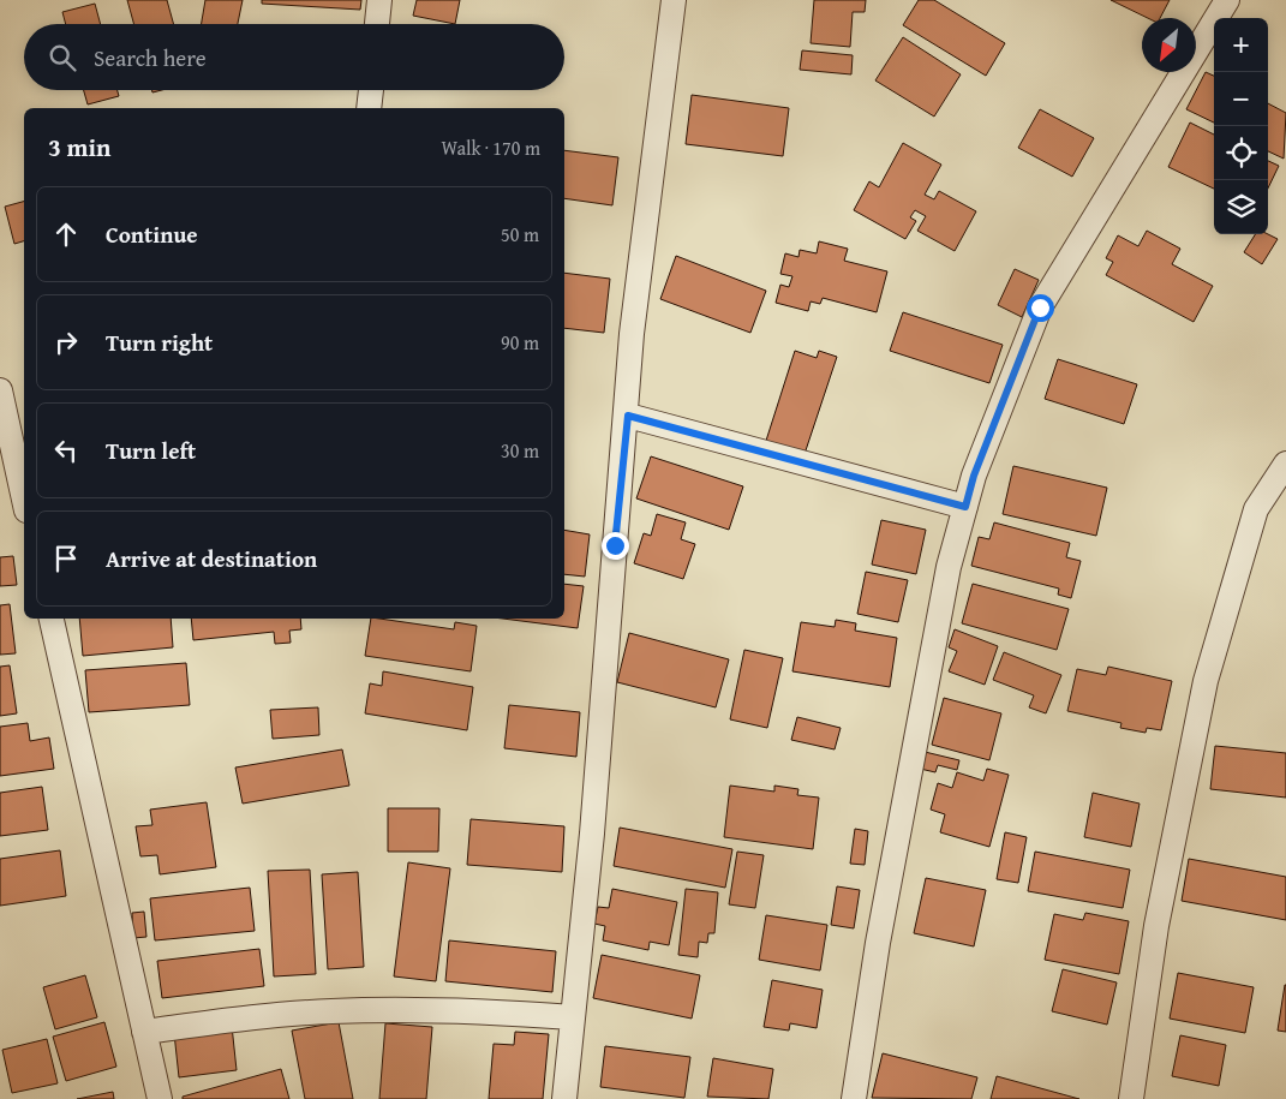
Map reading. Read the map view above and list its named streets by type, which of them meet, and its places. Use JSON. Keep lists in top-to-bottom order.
{
  "north": "bottom left",
  "page": {
    "map_buttons": ["+", "−"],
    "search": "Search here",
    "heading": ["3 min", "Walk · 170 m"],
    "list": [
      ["Continue", "50 m"],
      ["Turn right", "90 m"],
      ["Turn left", "30 m"],
      "Arrive at destination"
    ]
  }
}
